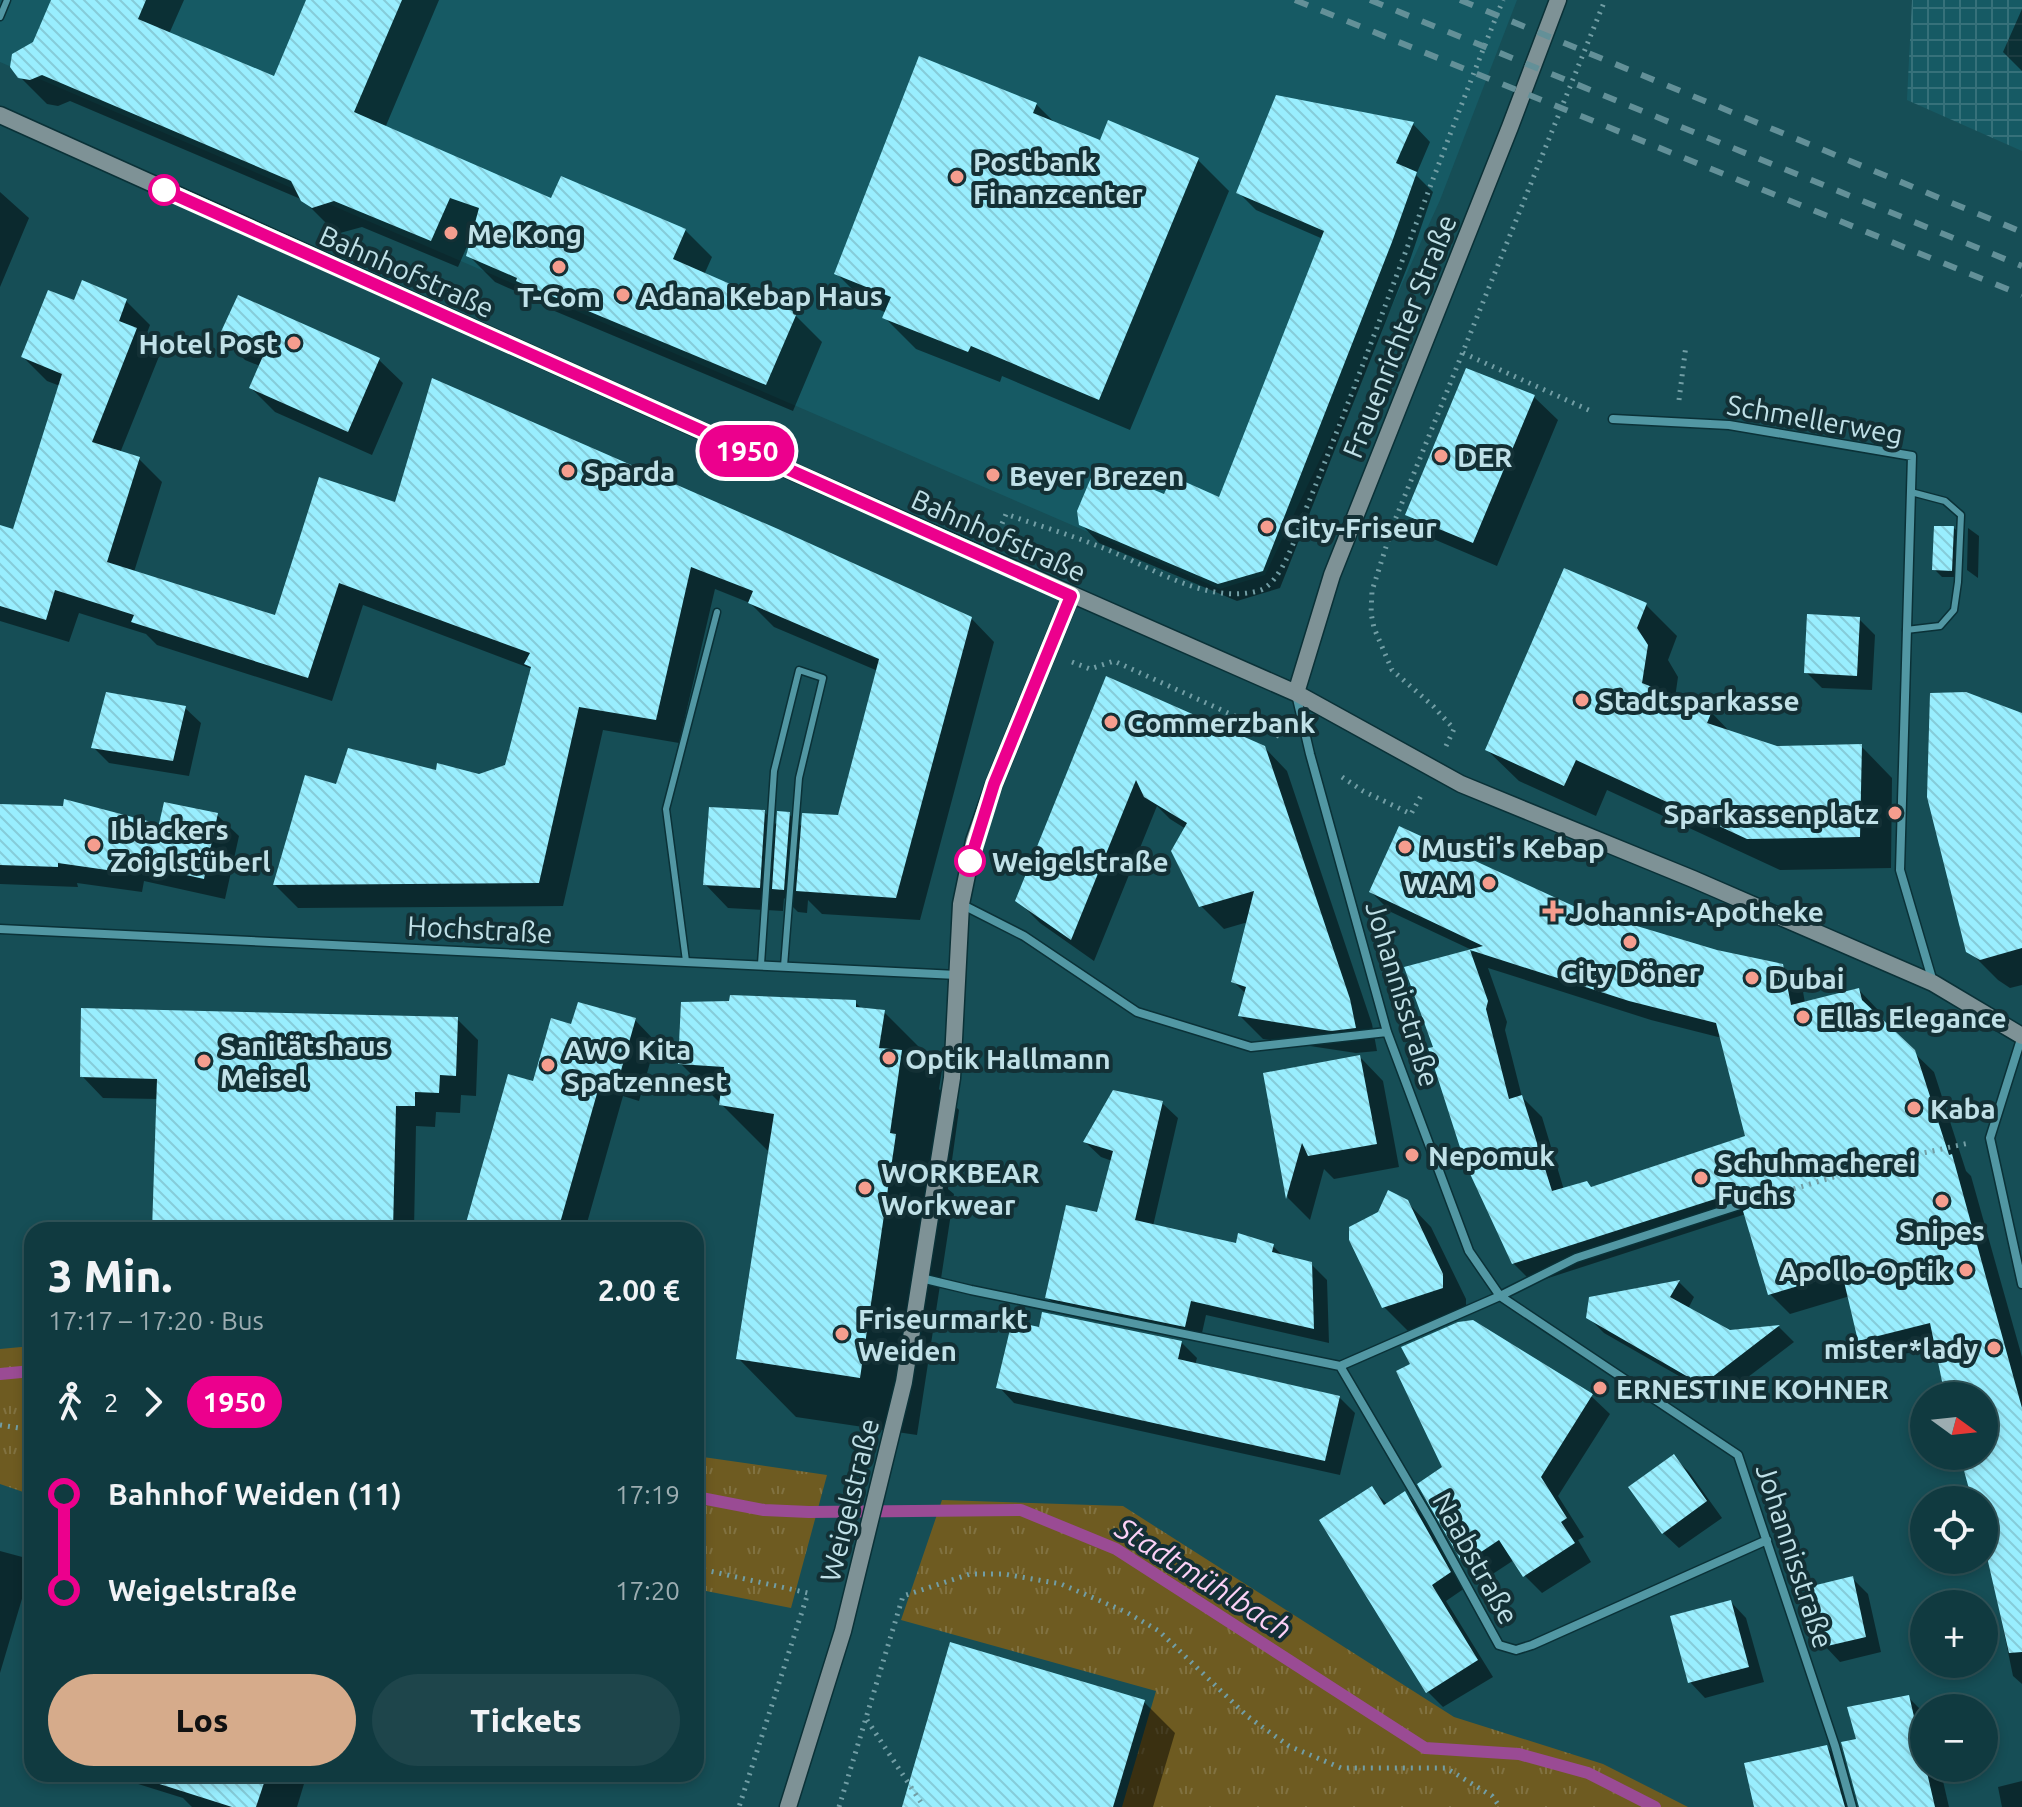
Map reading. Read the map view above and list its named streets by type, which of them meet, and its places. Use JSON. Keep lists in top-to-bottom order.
{
  "streets": {
    "main road": ["Bahnhofstraße", "Frauenrichter Straße", "Weigelstraße"],
    "street": [
      "Schmellerweg",
      "Hochstraße",
      "Johannisstraße",
      "Naabstraße"
    ]
  },
  "crossings": [
    ["Bahnhofstraße", "Frauenrichter Straße"],
    ["Bahnhofstraße", "Schmellerweg"],
    ["Bahnhofstraße", "Johannisstraße"],
    ["Bahnhofstraße", "Weigelstraße"],
    ["Frauenrichter Straße", "Johannisstraße"],
    ["Hochstraße", "Weigelstraße"],
    ["Johannisstraße", "Naabstraße"]
  ],
  "water": ["Stadtmühlbach"],
  "places": {
    "other": [
      "Postbank Finanzcenter",
      "Me Kong",
      "T-Com",
      "Adana Kebap Haus",
      "Hotel Post",
      "DER",
      "Sparda",
      "Beyer Brezen",
      "City-Friseur",
      "Stadtsparkasse",
      "Commerzbank",
      "Sparkassenplatz",
      "Iblackers Zoiglstüberl",
      "Musti's Kebap",
      "Weigelstraße",
      "WAM",
      "City Döner",
      "Dubai",
      "Ellas Elegance",
      "Optik Hallmann",
      "Sanitätshaus Meisel",
      "AWO Kita Spatzennest",
      "Kaba",
      "Nepomuk",
      "Schuhmacherei Fuchs",
      "WORKBEAR Workwear",
      "Snipes",
      "Apollo-Optik",
      "Friseurmarkt Weiden",
      "mister*lady",
      "ERNESTINE KOHNER"
    ],
    "health": ["Johannis-Apotheke"]
  },
  "lines": ["bus line 1950"],
  "north": "right",
  "page": {
    "on_map": "1950",
    "heading": ["3 Min.", "17:17 – 17:20 · Bus", "2.00 €"],
    "legs": ["2", "1950"],
    "map_buttons": ["+", "−"],
    "list": [
      {
        "name": "Bahnhof Weiden (11)",
        "value": "17:19"
      },
      {
        "name": "Weigelstraße",
        "value": "17:20"
      }
    ],
    "buttons": ["Los", "Tickets"]
  }
}
